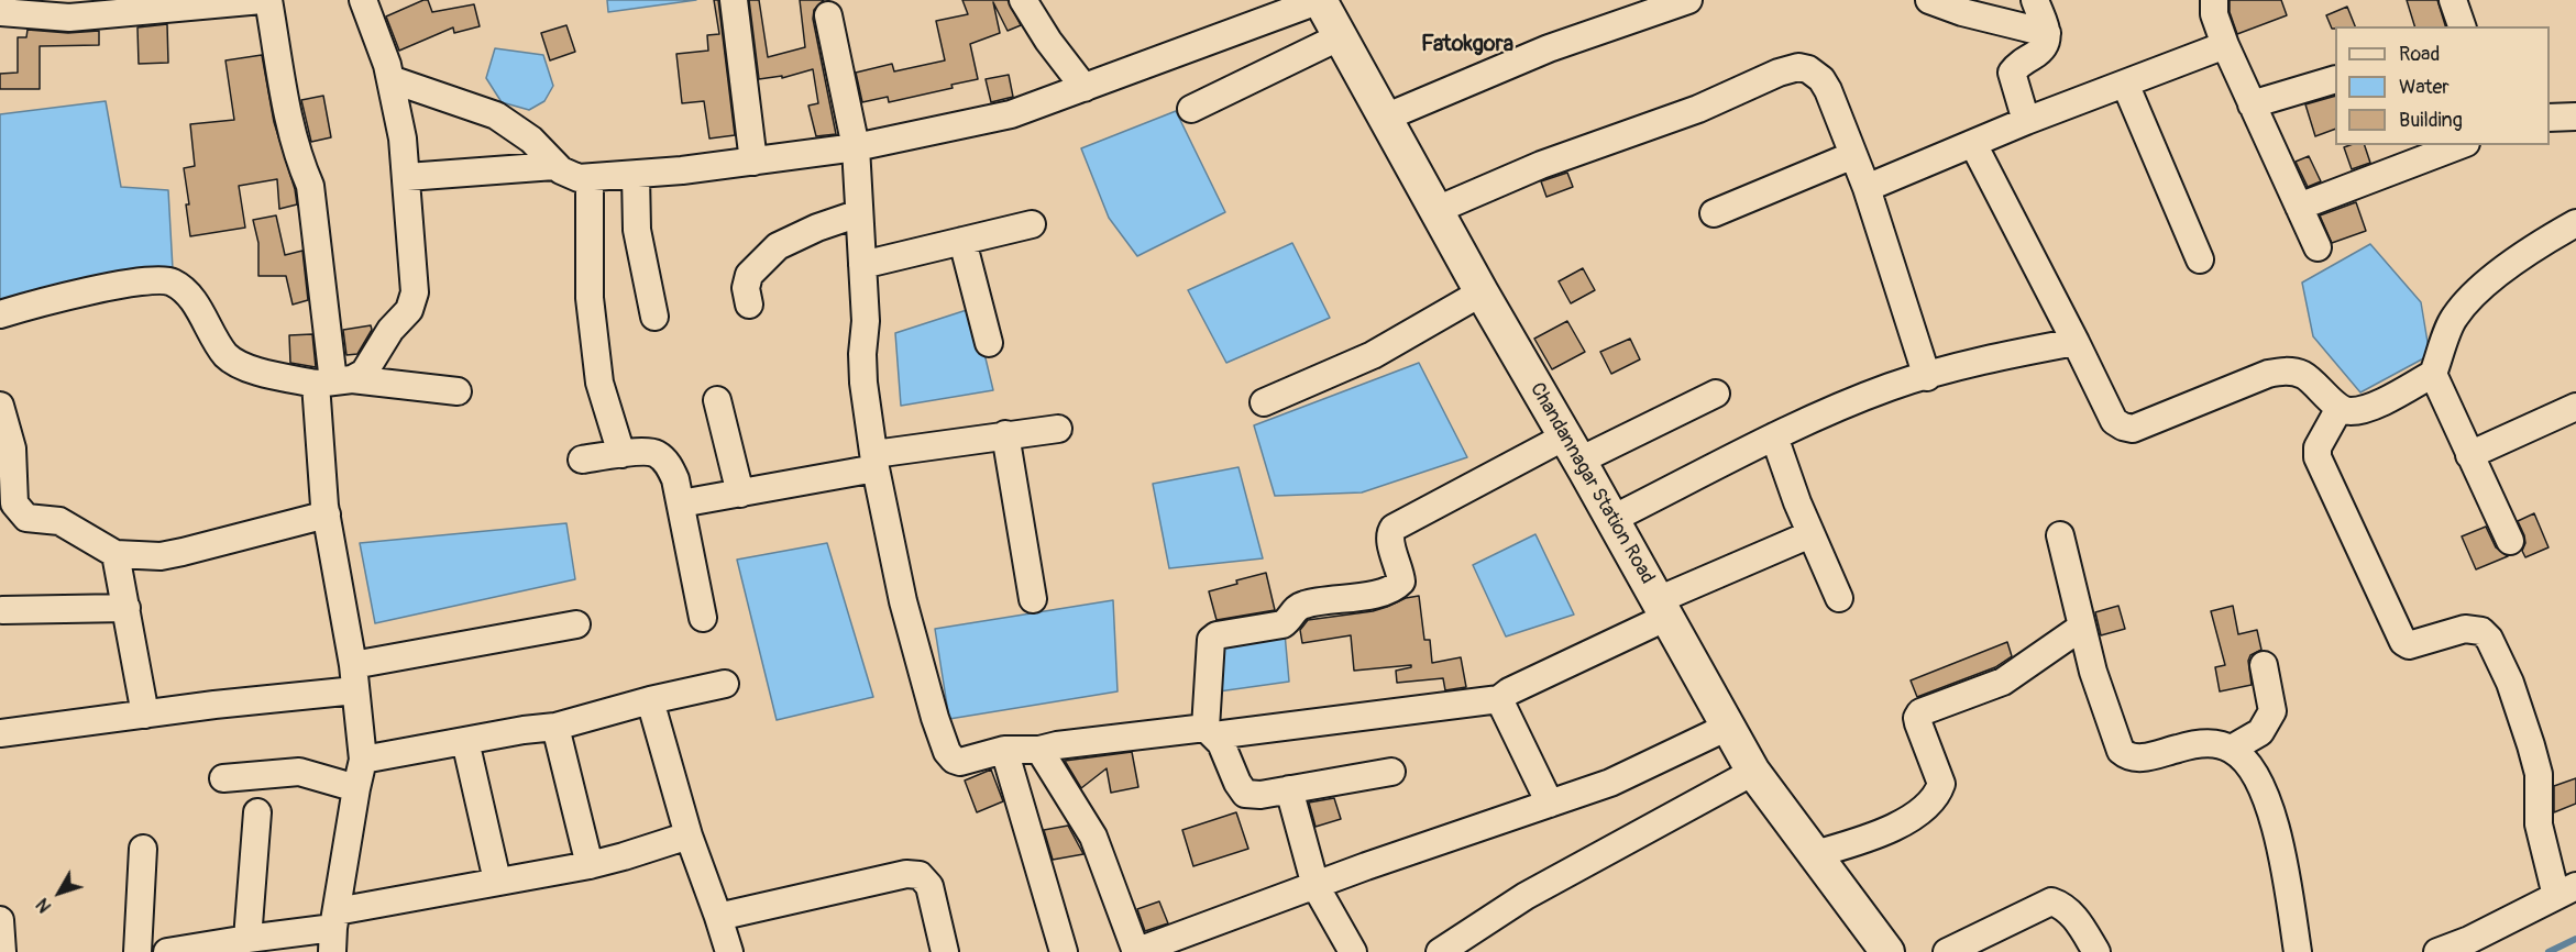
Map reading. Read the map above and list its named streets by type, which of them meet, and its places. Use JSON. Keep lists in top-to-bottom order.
{
  "streets": {
    "main road": ["Chandannagar Station Road"]
  },
  "districts": ["Fatokgora"],
  "legend": ["Road", "Water", "Building"],
  "north": "bottom left"
}
